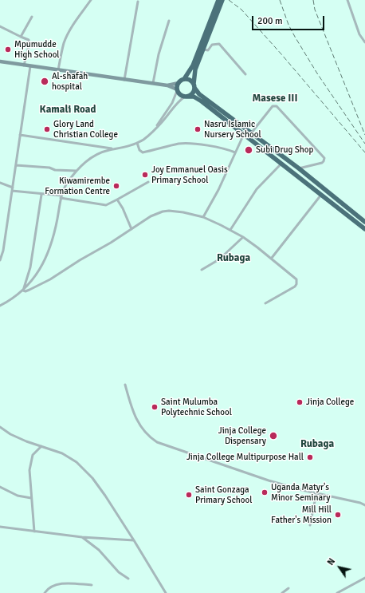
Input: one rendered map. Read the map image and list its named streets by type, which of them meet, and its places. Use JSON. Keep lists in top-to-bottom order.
{
  "districts": [
    "Masese III",
    "Kamali Road",
    "Rubaga",
    "Rubaga"
  ],
  "places": [
    "Mpumudde High School",
    "Al-shafah hospital",
    "Glory Land Christian College",
    "Nasru Islamic Nursery School",
    "Subi Drug Shop",
    "Joy Emmanuel Oasis Primary School",
    "Kiwamirembe Formation Centre",
    "Jinja College",
    "Saint Mulumba Polytechnic School",
    "Jinja College Dispensary",
    "Jinja College Multipurpose Hall",
    "Uganda Matyr's Minor Seminary",
    "Saint Gonzaga Primary School",
    "Mill Hill Father's Mission"
  ],
  "scale_bar": "200 m",
  "north": "top left"
}
